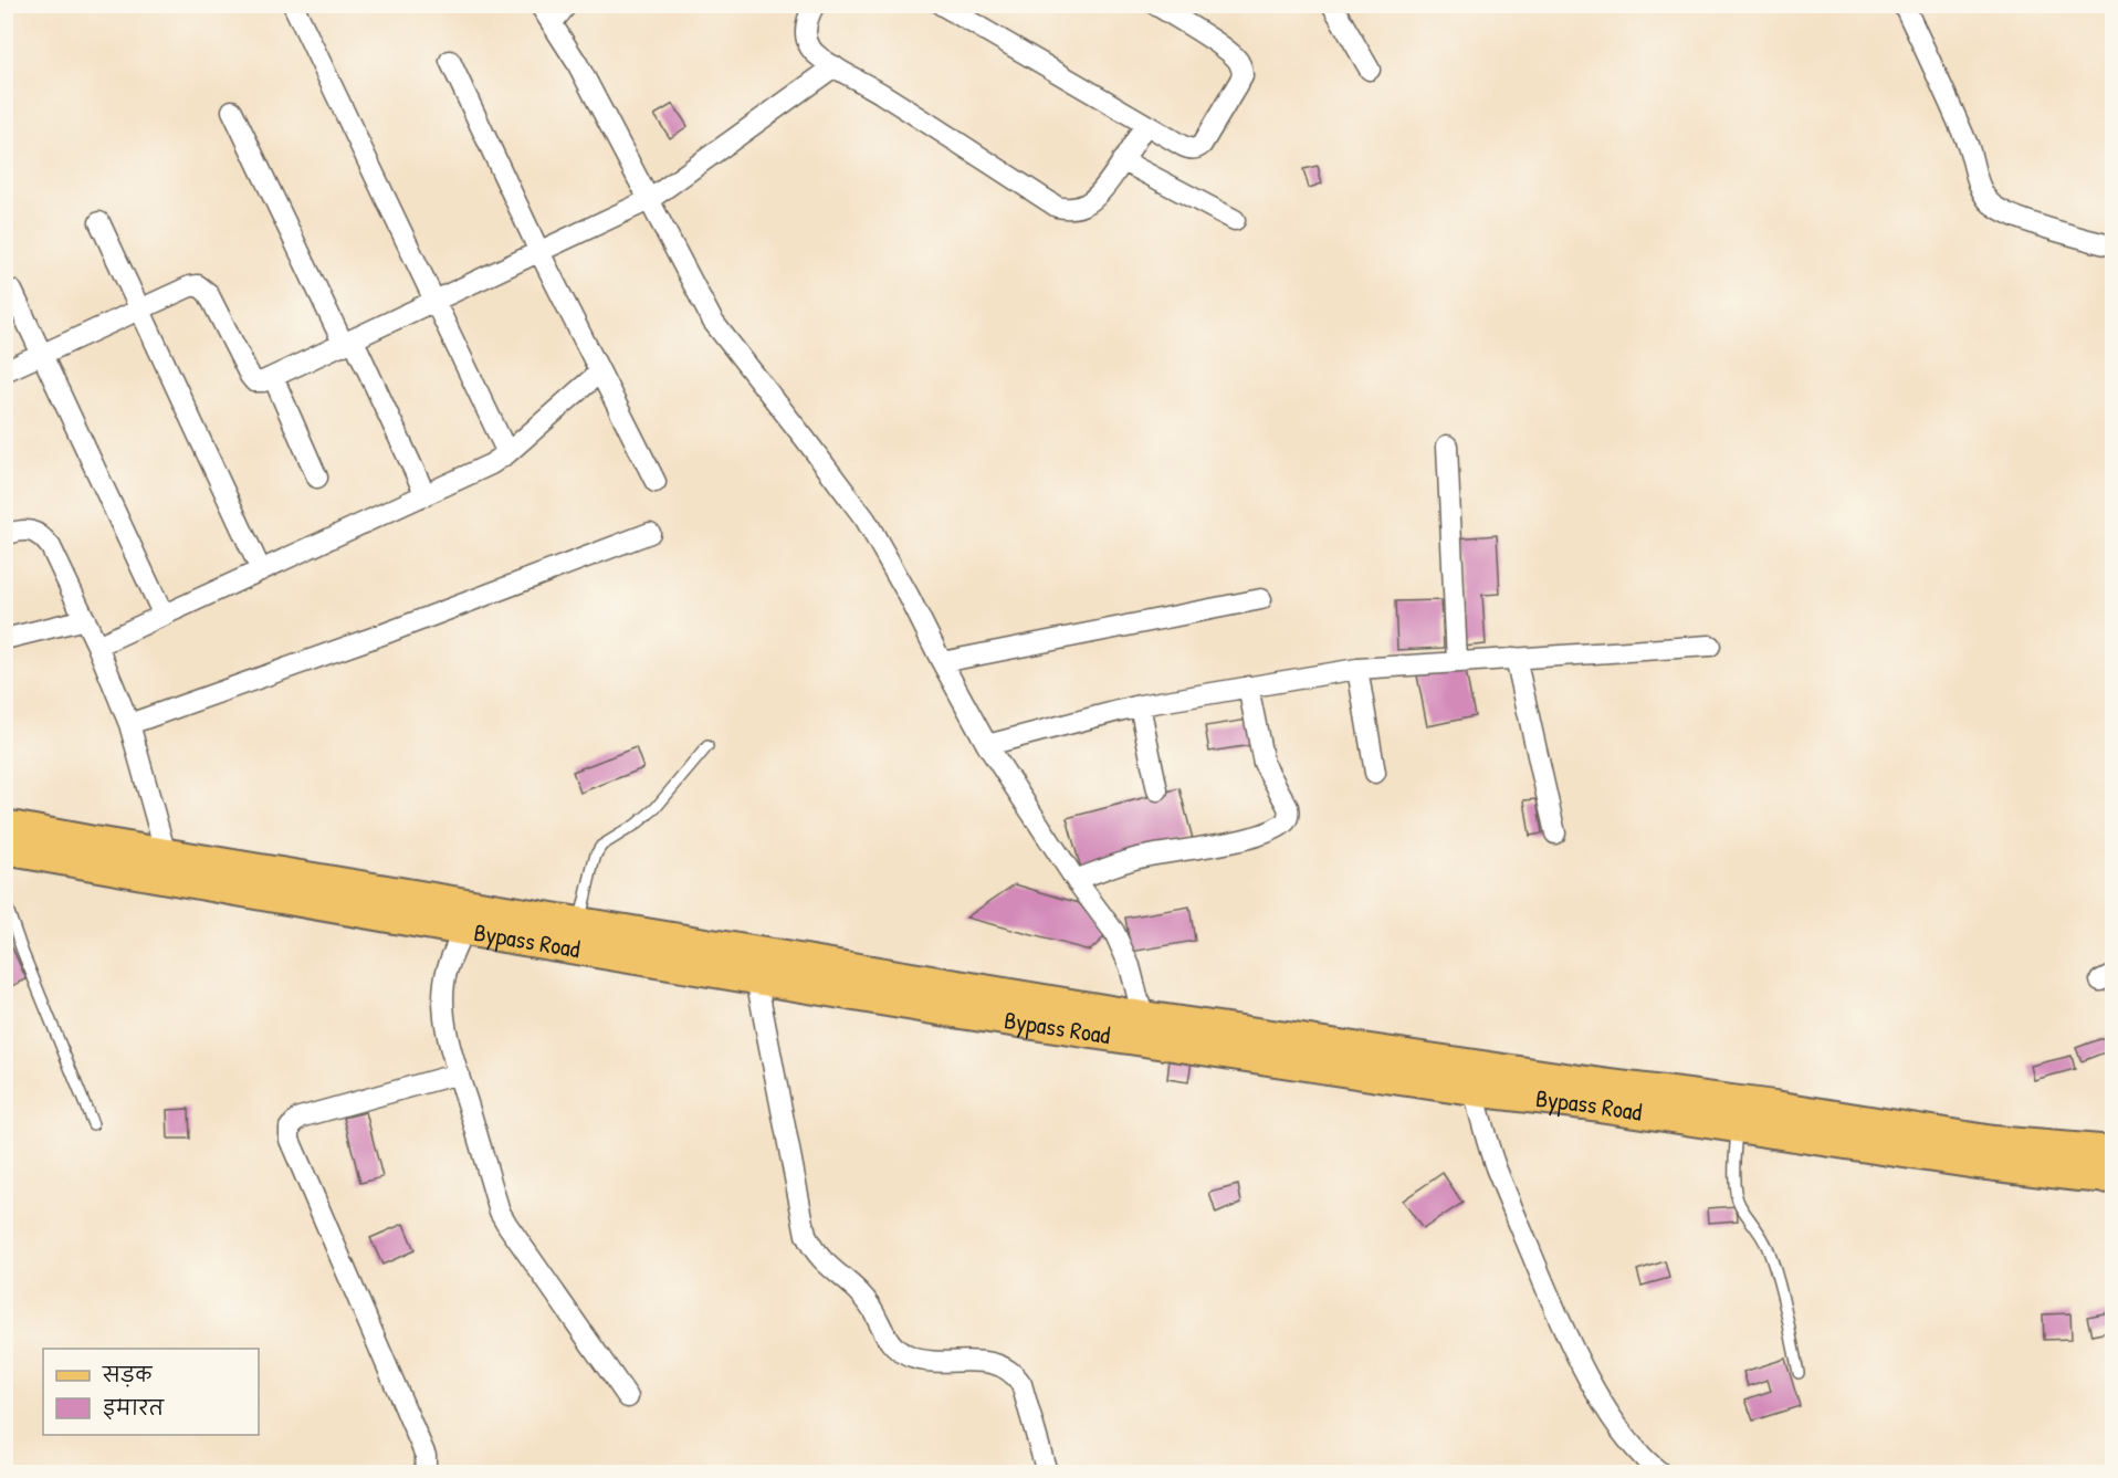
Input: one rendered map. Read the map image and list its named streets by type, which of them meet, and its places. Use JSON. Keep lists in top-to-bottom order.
{
  "streets": {
    "main road": ["Bypass Road"]
  },
  "legend": ["सड़क", "इमारत"]
}
